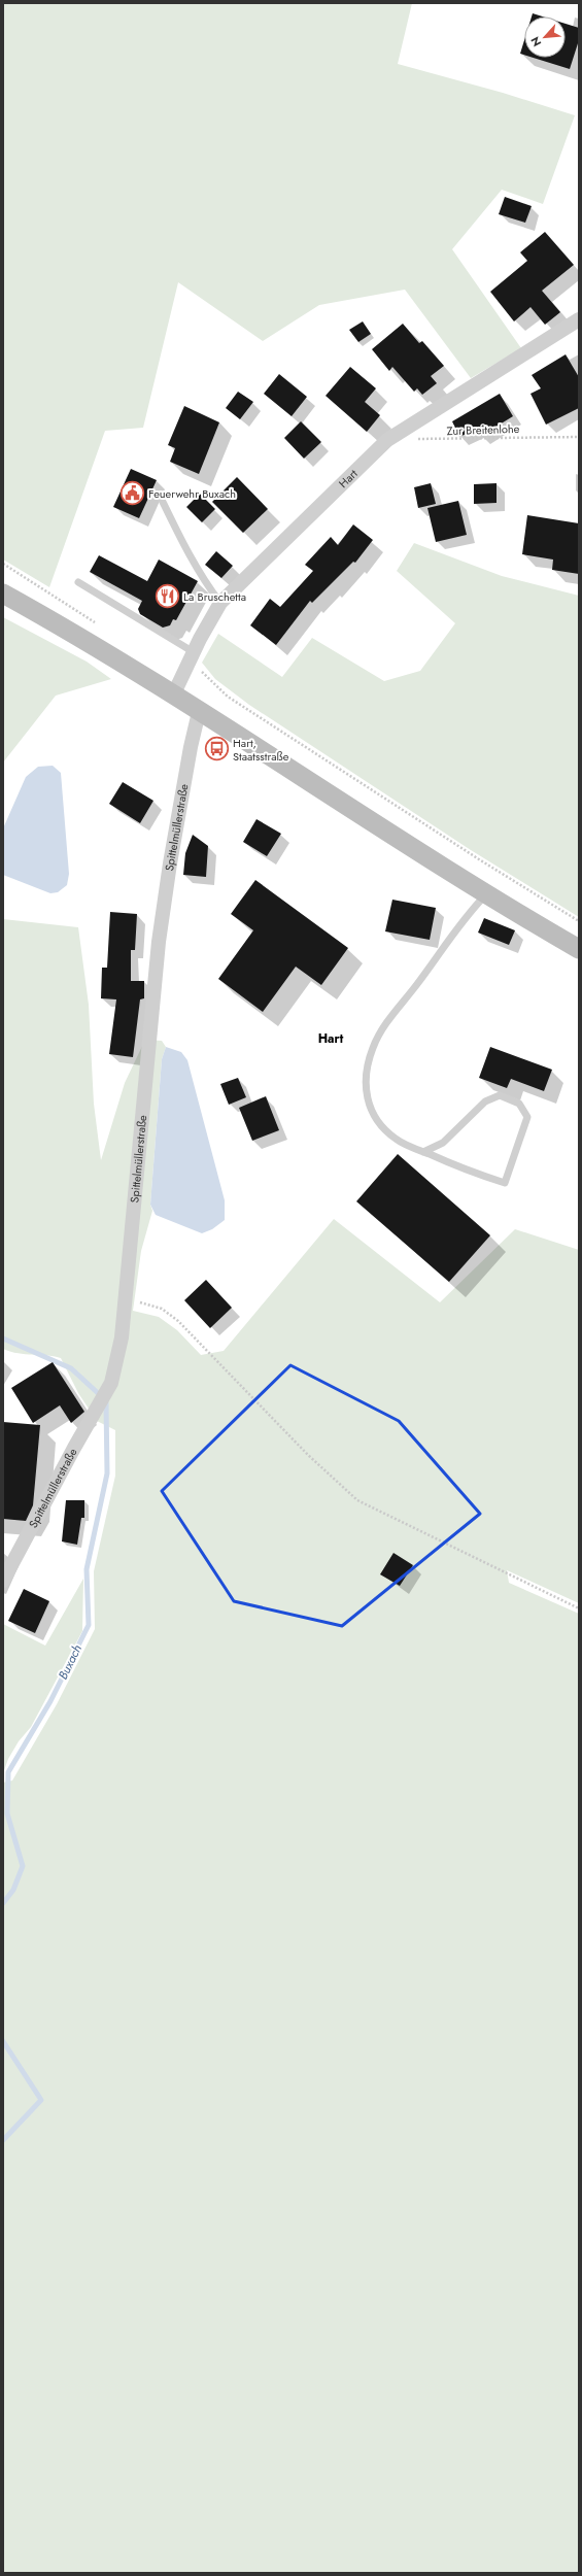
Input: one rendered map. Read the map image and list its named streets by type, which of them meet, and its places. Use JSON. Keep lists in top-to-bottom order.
{
  "streets": {
    "street": ["Hart", "Spittelmüllerstraße"],
    "path": ["Zur Breitenlohe"]
  },
  "crossings": [
    ["Zur Breitenlohe", "Hart"]
  ],
  "districts": ["Hart"],
  "water": ["Buxach"],
  "places": {
    "public building": ["Feuerwehr Buxach"],
    "restaurant": ["La Bruschetta"],
    "bus stop": ["Hart, Staatsstraße"]
  },
  "north": "bottom left"
}
